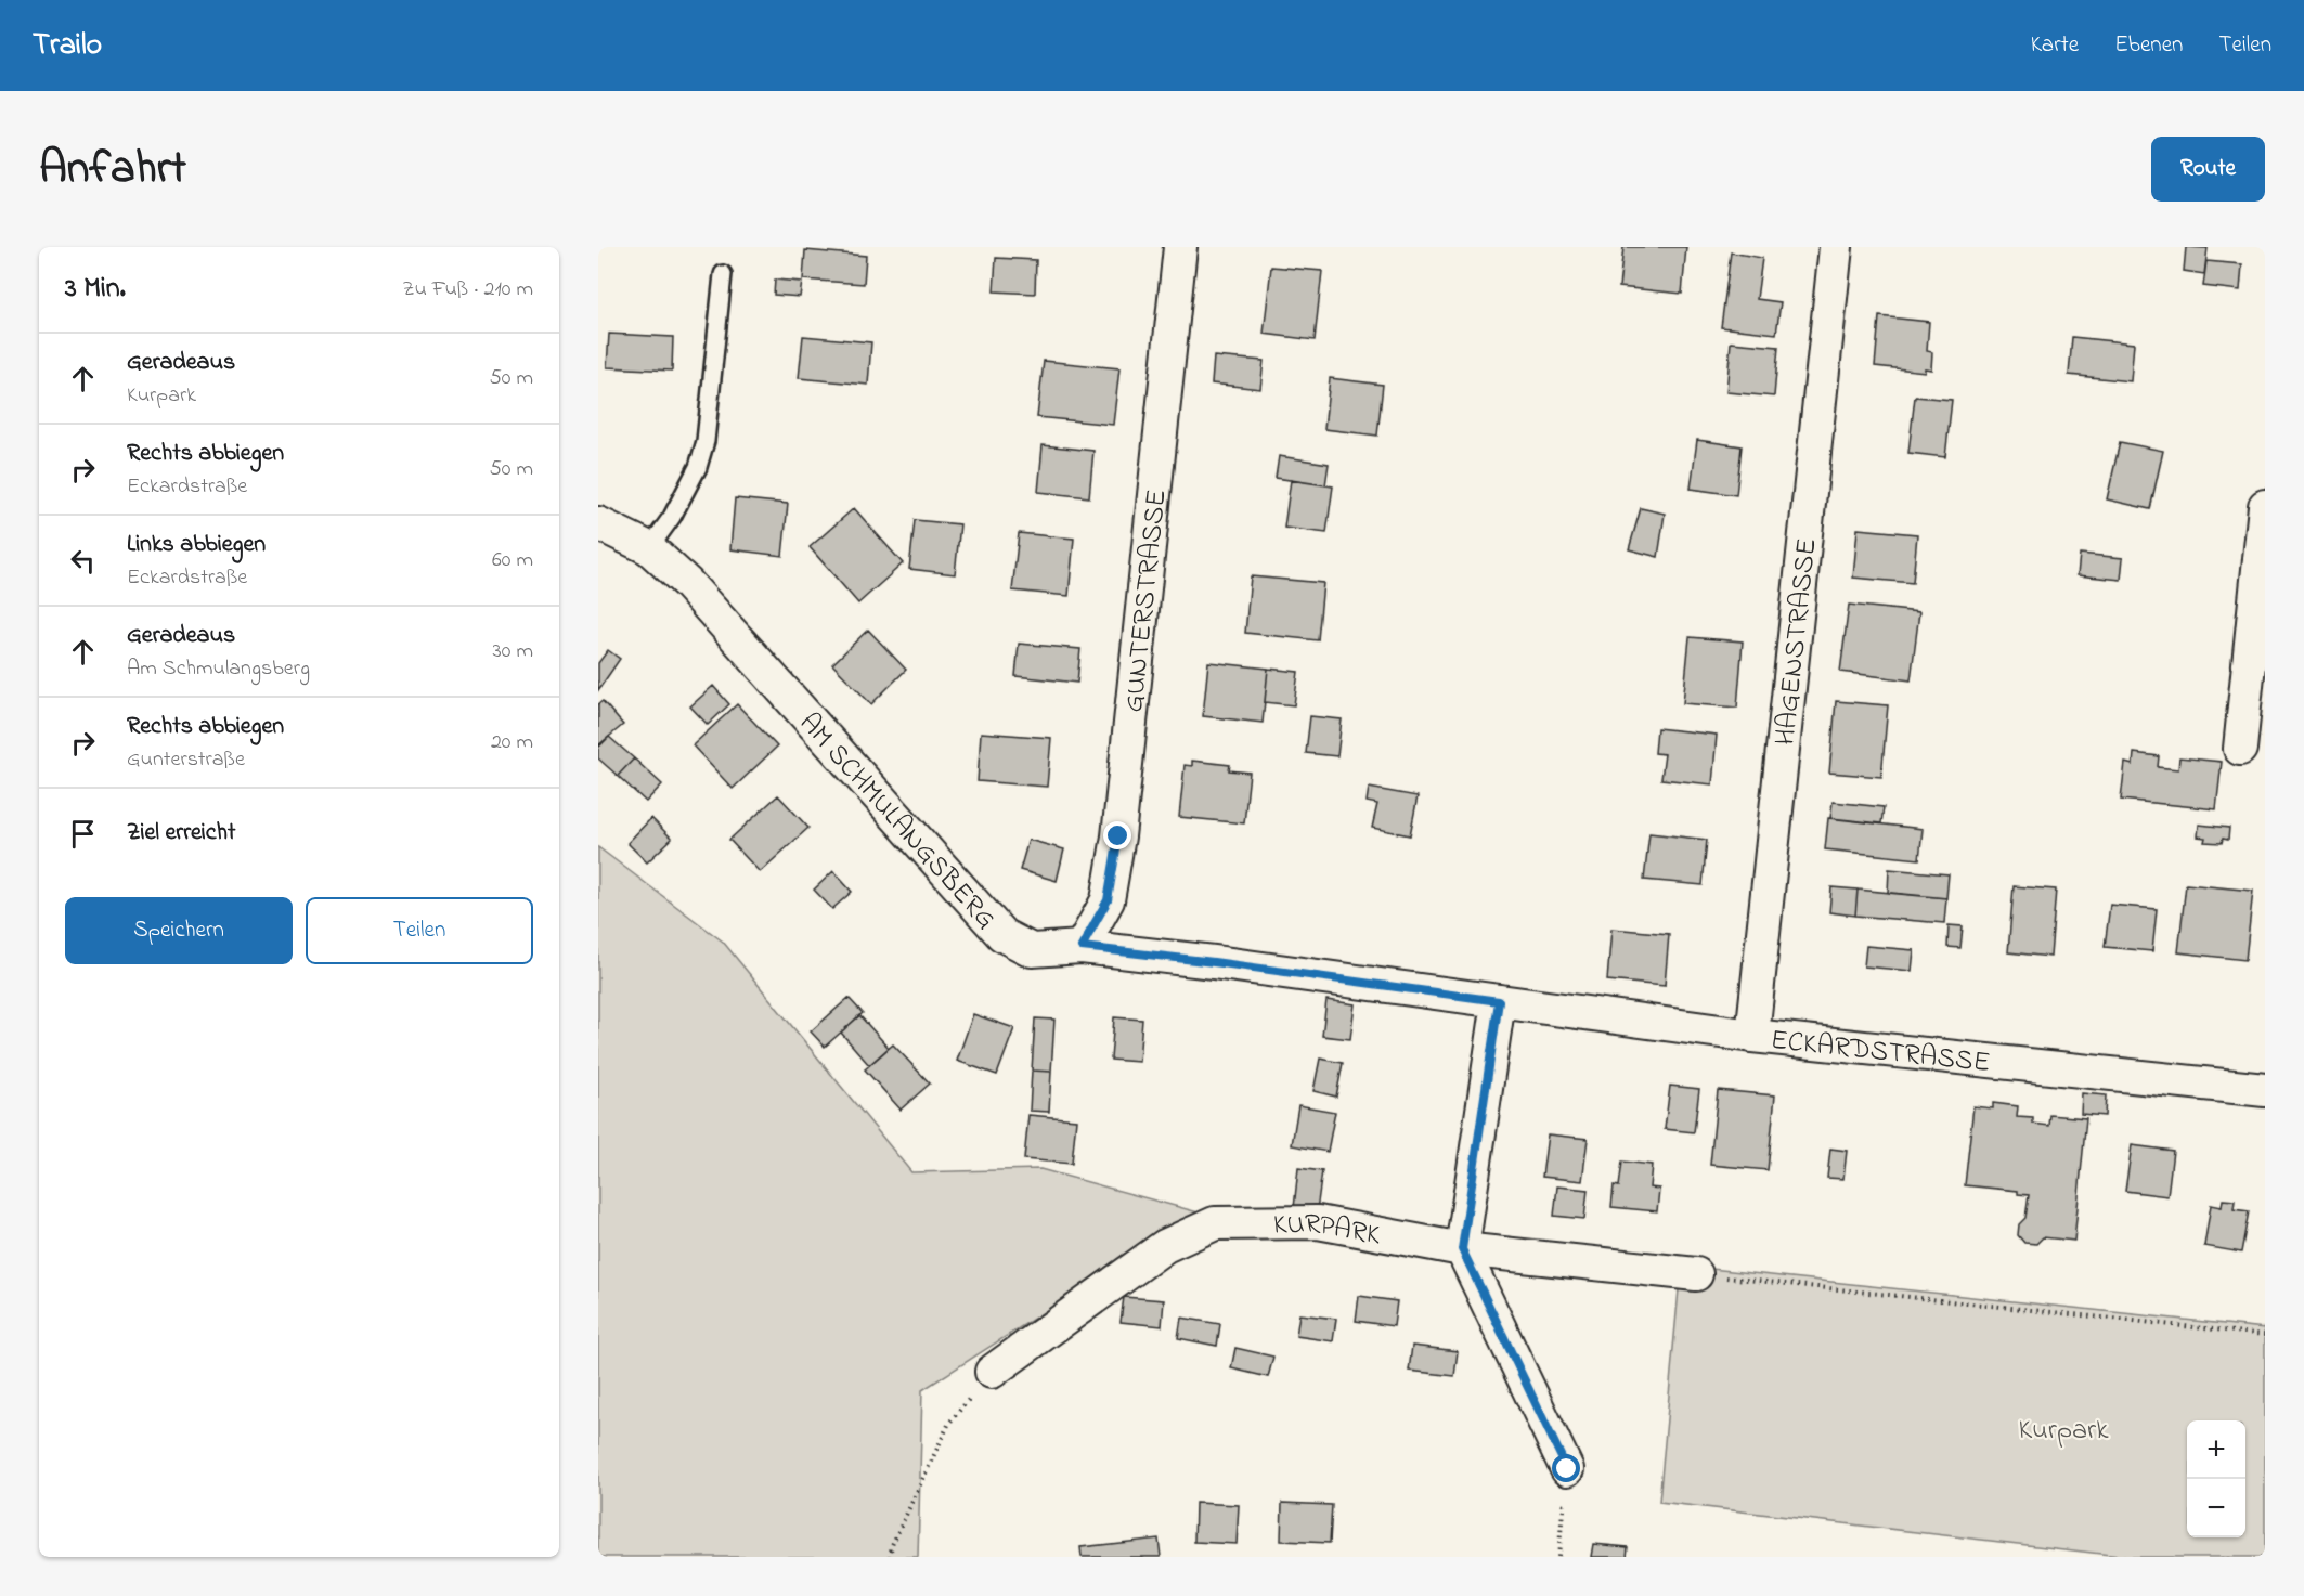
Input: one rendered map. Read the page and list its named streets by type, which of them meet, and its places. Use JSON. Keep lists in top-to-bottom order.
{
  "streets": {
    "street": [
      "GUNTERSTRASSE",
      "HAGENSTRASSE",
      "AM SCHMULANGSBERG",
      "ECKARDSTRASSE",
      "KURPARK"
    ]
  },
  "crossings": [
    ["GUNTERSTRASSE", "AM SCHMULANGSBERG"],
    ["HAGENSTRASSE", "ECKARDSTRASSE"],
    ["AM SCHMULANGSBERG", "ECKARDSTRASSE"]
  ],
  "parks": ["Kurpark"],
  "page": {
    "header": "Trailo",
    "nav": ["Karte", "Ebenen", "Teilen"],
    "title": "Anfahrt",
    "buttons": [
      "Route",
      ["Speichern", "Teilen"]
    ],
    "heading": ["3 Min.", "Zu Fuß · 210 m"],
    "list": [
      ["Geradeaus", "Kurpark", "50 m"],
      ["Rechts abbiegen", "Eckardstraße", "50 m"],
      ["Links abbiegen", "Eckardstraße", "60 m"],
      ["Geradeaus", "Am Schmulangsberg", "30 m"],
      ["Rechts abbiegen", "Gunterstraße", "20 m"],
      "Ziel erreicht"
    ],
    "map_buttons": ["+", "−"]
  }
}
